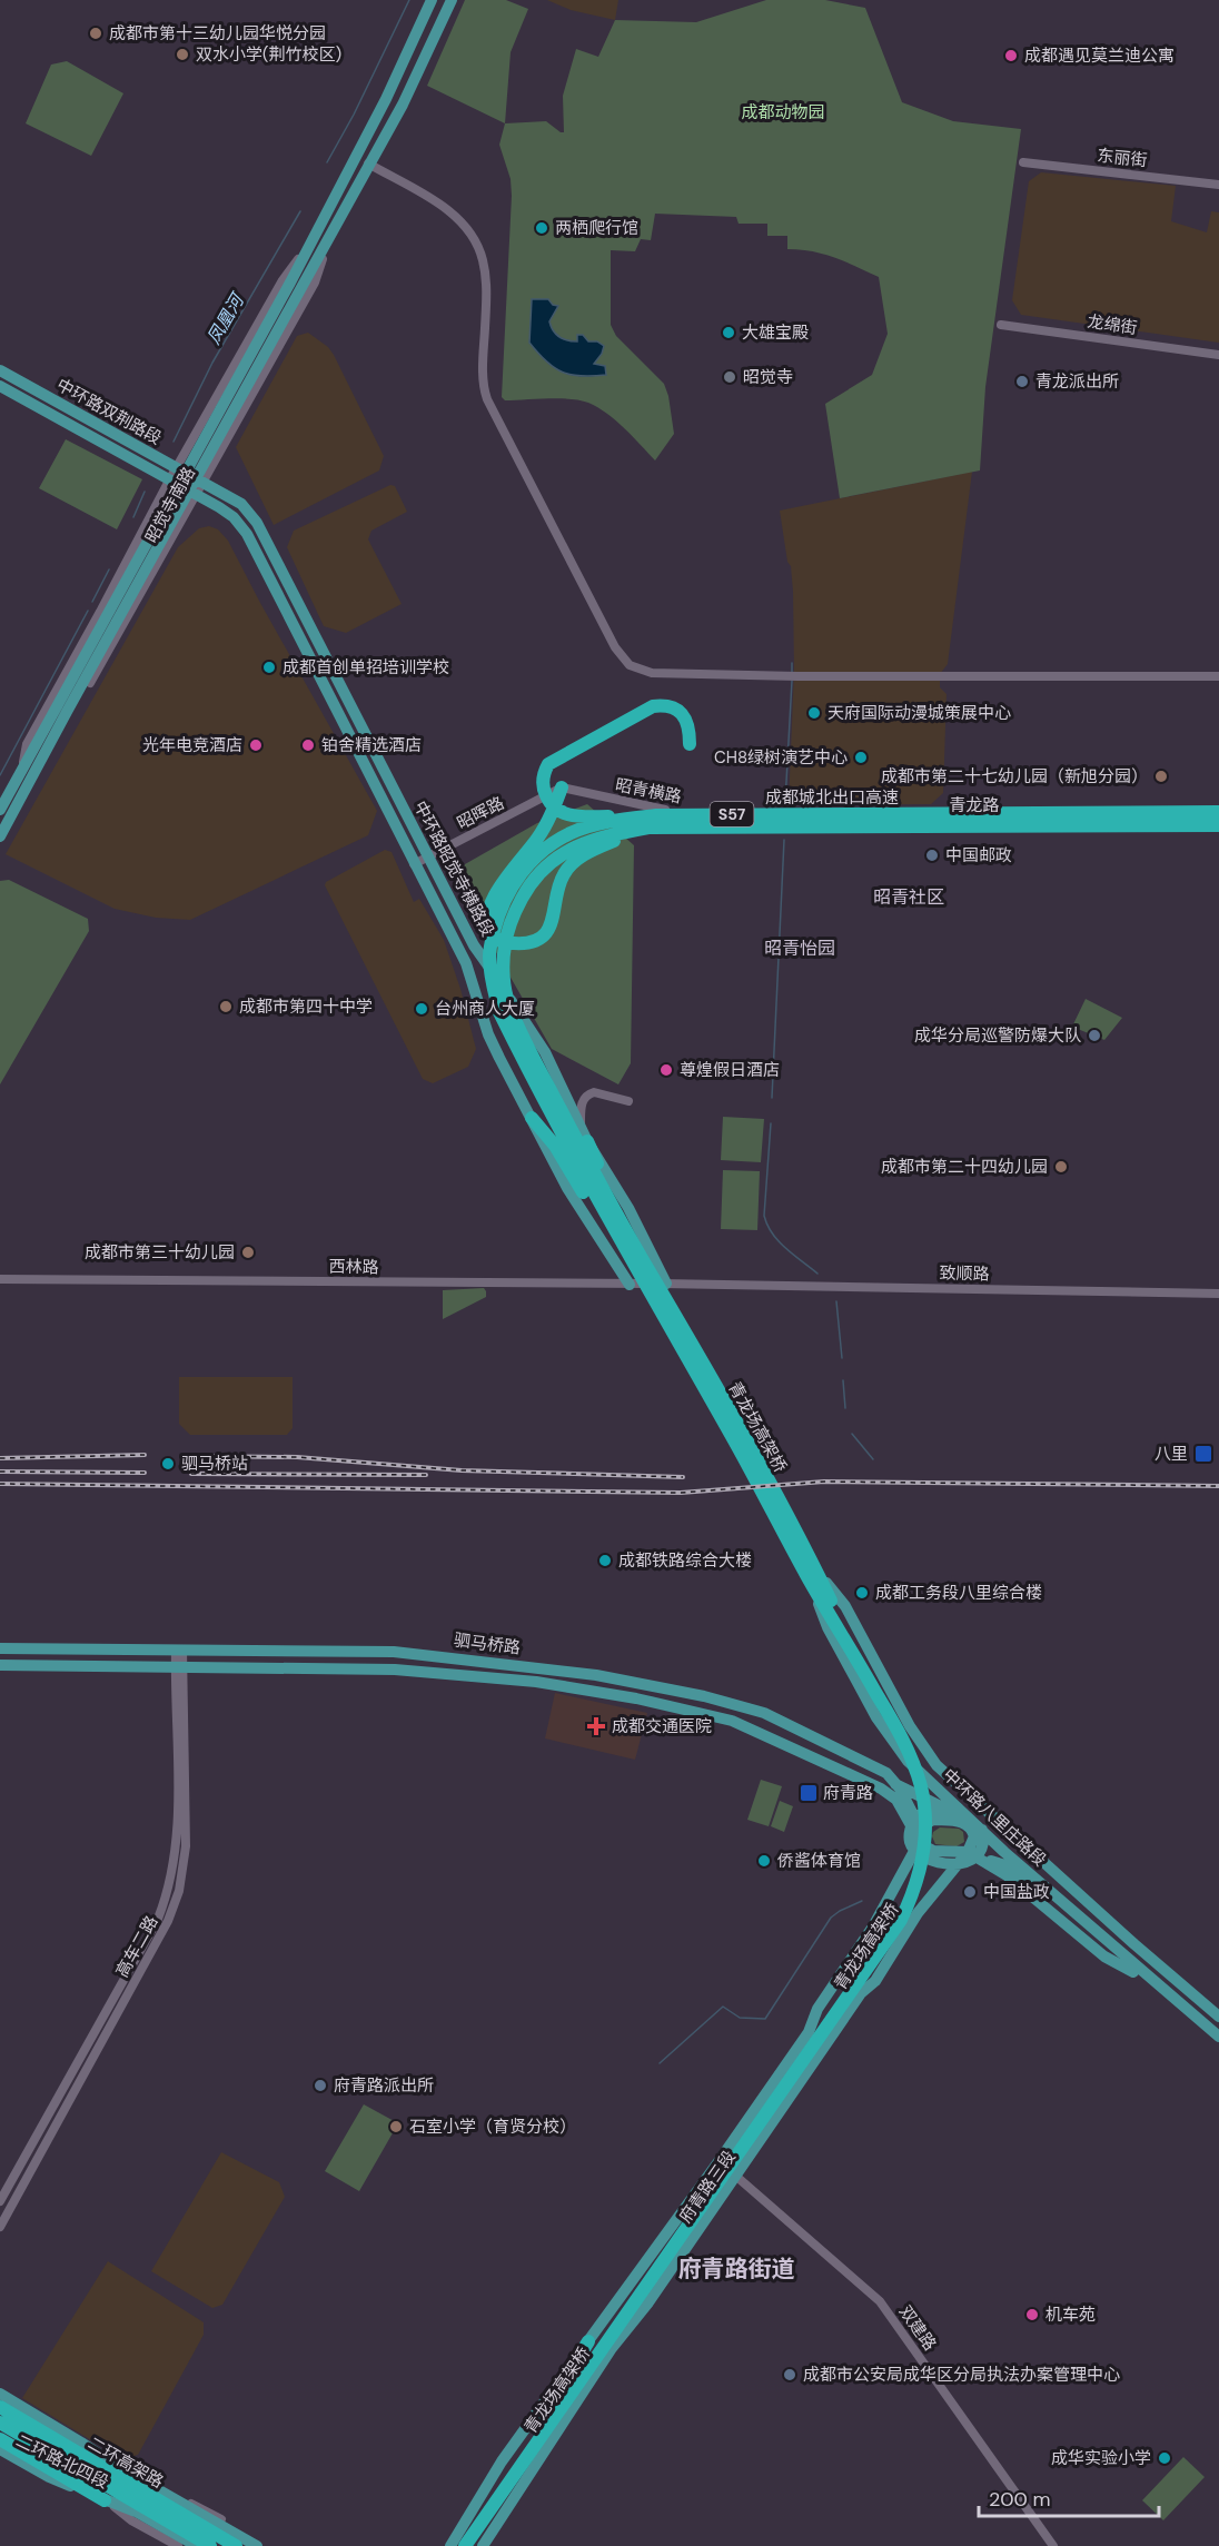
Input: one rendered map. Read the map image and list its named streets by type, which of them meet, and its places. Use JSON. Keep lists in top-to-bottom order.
{
  "streets": {
    "highway": [
      "成都城北出口高速",
      "S57",
      "青龙场高架桥",
      "二环高架路"
    ],
    "main road": [
      "中环路双荆路段",
      "昭觉寺南路",
      "中环路昭觉寺横路段",
      "驷马桥路",
      "中环路八里庄路段",
      "府青路三段",
      "二环路北四段"
    ],
    "street": [
      "东丽街",
      "龙绵街",
      "昭青横路",
      "青龙路",
      "昭晖路",
      "西林路",
      "致顺路",
      "高车二路",
      "双建路"
    ]
  },
  "crossings": [
    ["中环路双荆路段", "昭觉寺南路"],
    ["中环路双荆路段", "中环路昭觉寺横路段"],
    ["昭觉寺南路", "中环路昭觉寺横路段"],
    ["昭青横路", "青龙路"],
    ["昭青横路", "昭晖路"],
    ["成都城北出口高速", "青龙场高架桥"],
    ["昭晖路", "中环路昭觉寺横路段"],
    ["中环路昭觉寺横路段", "西林路"],
    ["西林路", "致顺路"],
    ["青龙场高架桥", "中环路八里庄路段"],
    ["驷马桥路", "高车二路"],
    ["驷马桥路", "府青路三段"],
    ["府青路三段", "双建路"]
  ],
  "districts": ["昭青社区", "昭青怡园", "府青路街道"],
  "water": ["凤凰河"],
  "parks": ["成都动物园"],
  "places": {
    "other": [
      "成都市第十三幼儿园华悦分园",
      "双水小学(荆竹校区)",
      "成都遇见莫兰迪公寓",
      "两栖爬行馆",
      "大雄宝殿",
      "昭觉寺",
      "青龙派出所",
      "成都首创单招培训学校",
      "天府国际动漫城策展中心",
      "光年电竞酒店",
      "铂舍精选酒店",
      "CH8绿树演艺中心",
      "成都市第二十七幼儿园（新旭分园）",
      "中国邮政",
      "成都市第四十中学",
      "台州商人大厦",
      "成华分局巡警防爆大队",
      "尊煌假日酒店",
      "成都市第二十四幼儿园",
      "成都市第三十幼儿园",
      "驷马桥站",
      "成都铁路综合大楼",
      "成都工务段八里综合楼",
      "侨酱体育馆",
      "中国盐政",
      "府青路派出所",
      "石室小学（育贤分校）",
      "机车苑",
      "成都市公安局成华区分局执法办案管理中心",
      "成华实验小学"
    ],
    "transit": ["八里", "府青路"],
    "health": ["成都交通医院"]
  },
  "scale_bar": "200 m"
}
